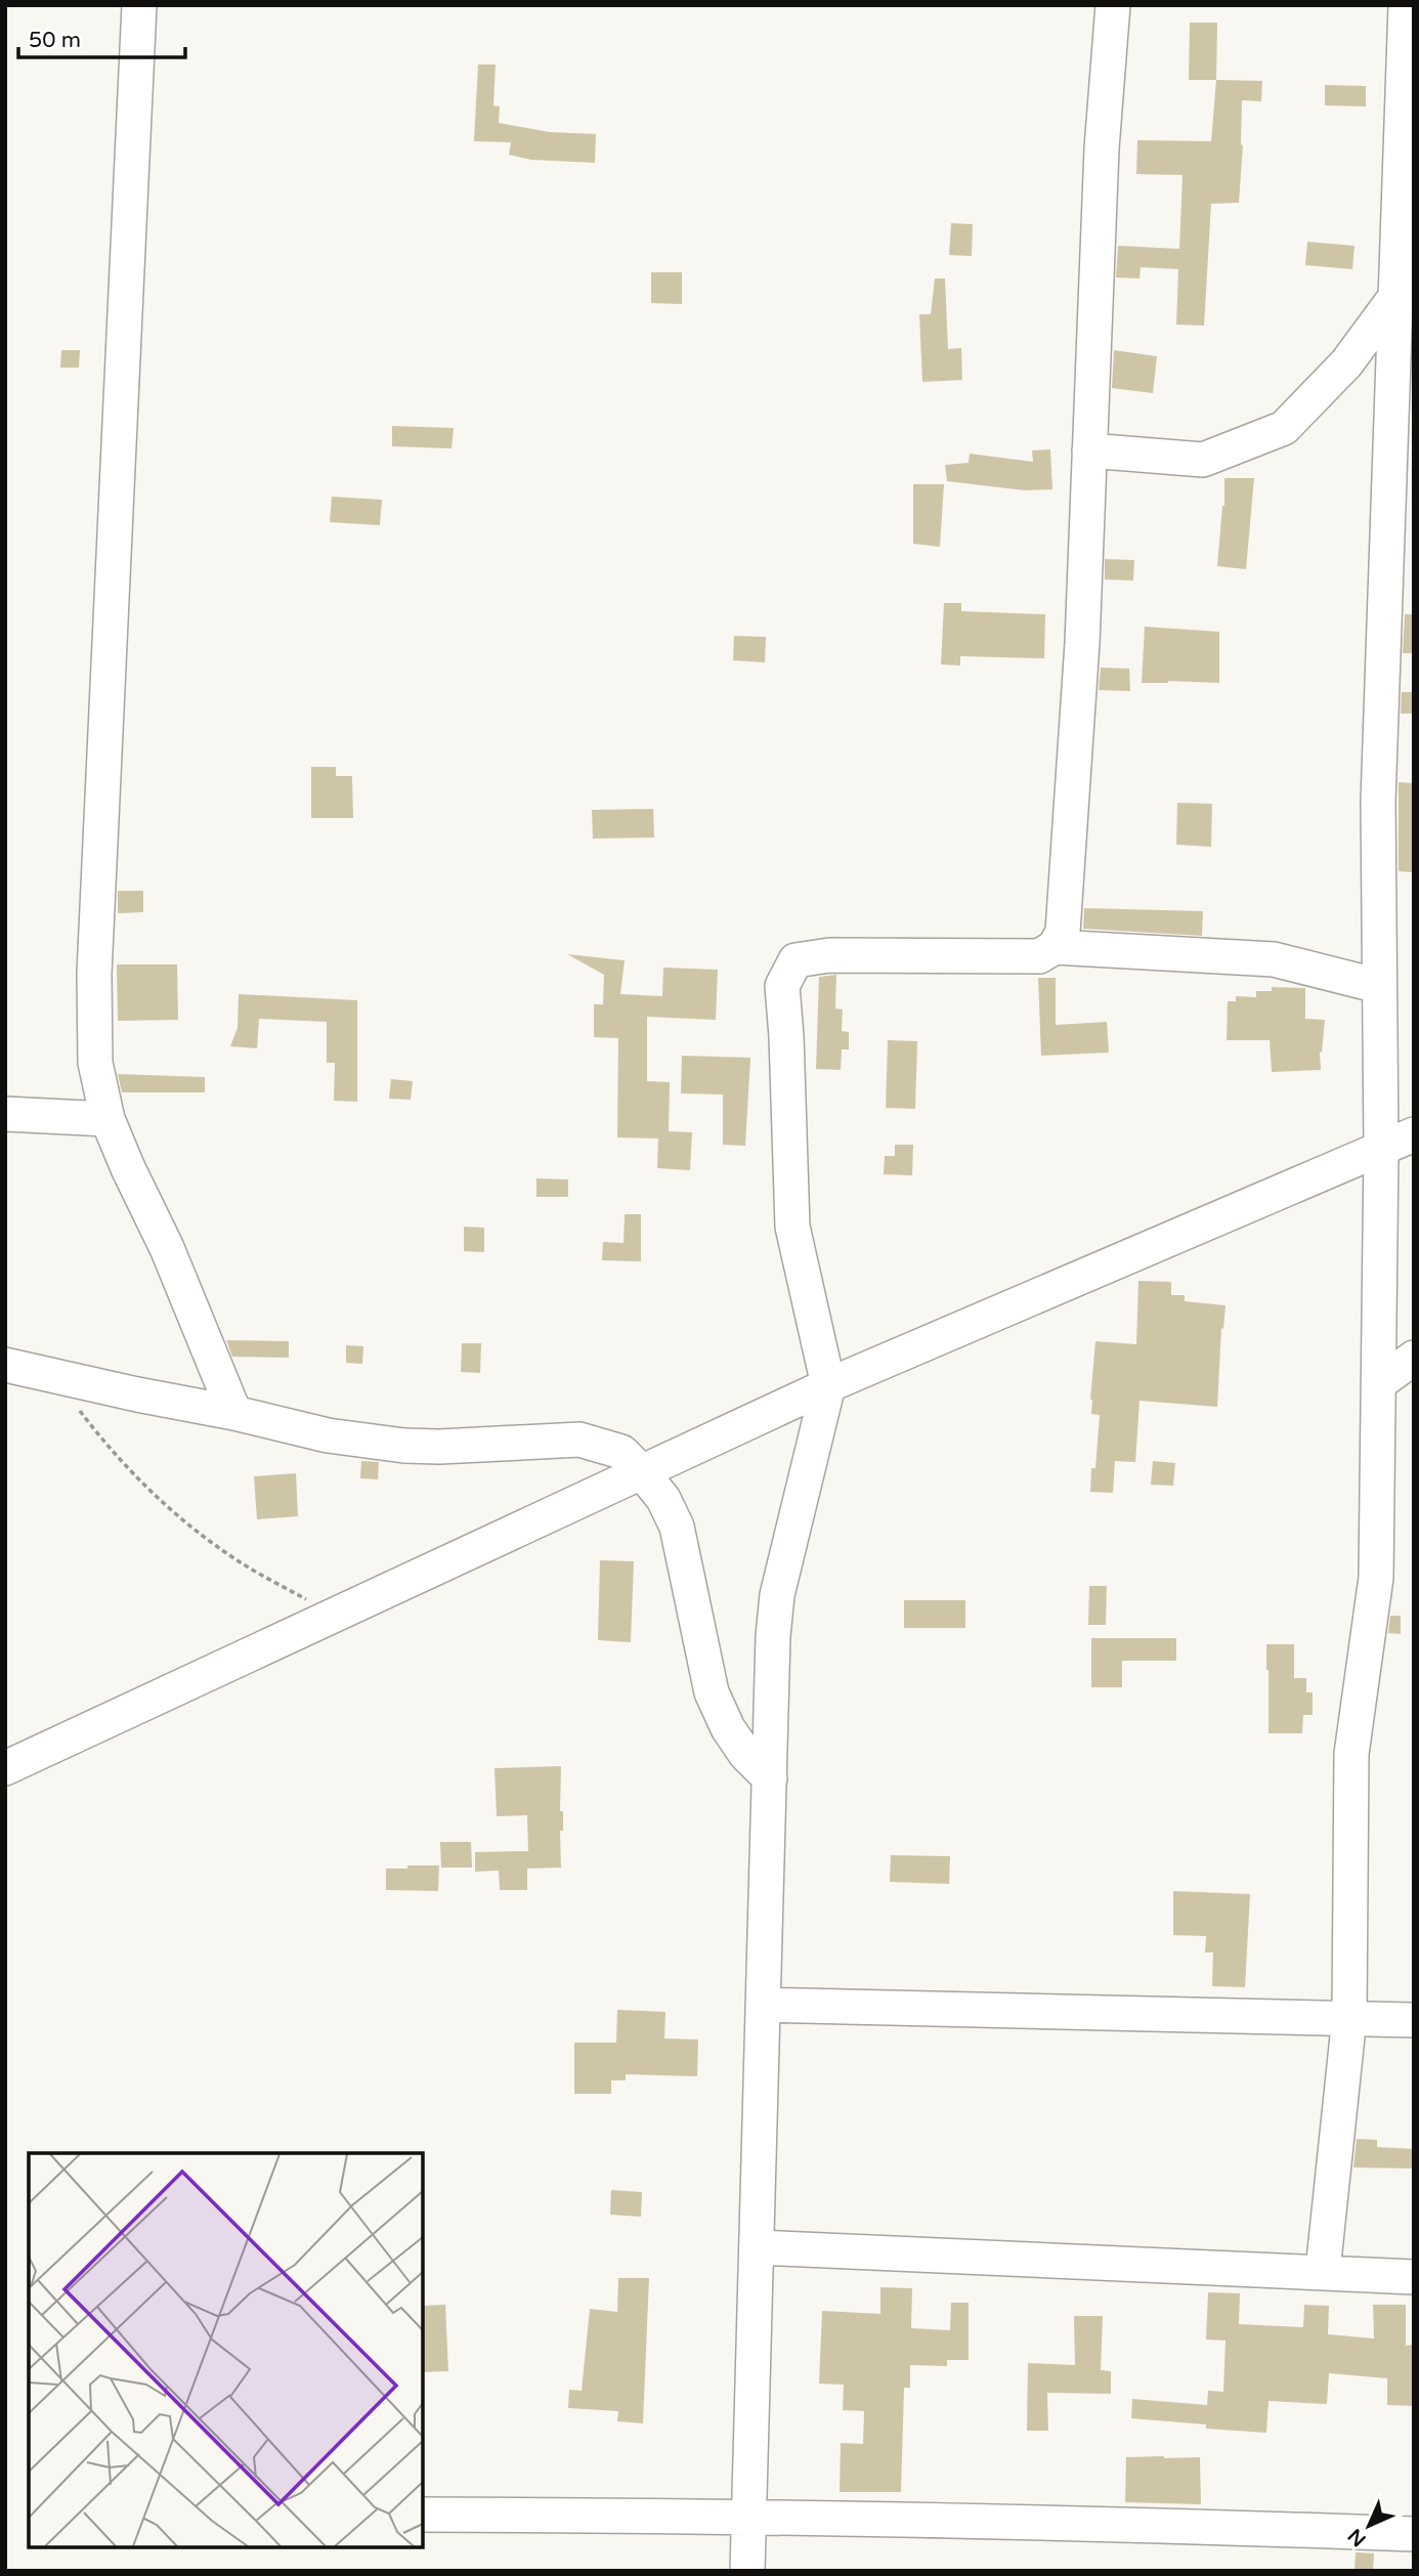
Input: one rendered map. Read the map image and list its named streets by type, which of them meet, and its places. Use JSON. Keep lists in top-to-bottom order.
{
  "scale_bar": "50 m",
  "north": "bottom left"
}
